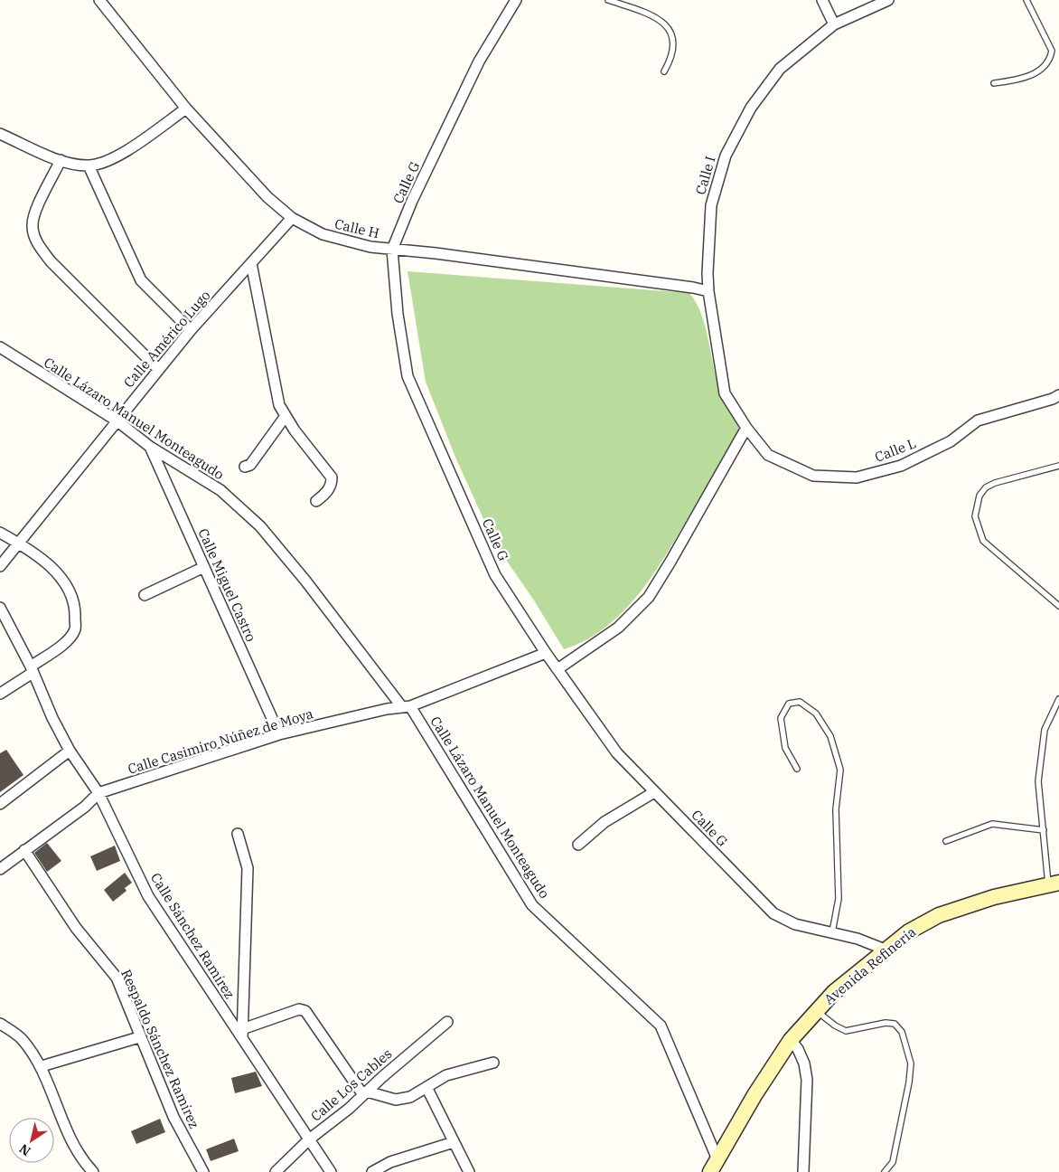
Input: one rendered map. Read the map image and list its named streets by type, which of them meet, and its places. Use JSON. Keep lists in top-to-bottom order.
{
  "streets": {
    "main road": ["Avenida Refinería"],
    "street": [
      "Calle I",
      "Calle G",
      "Calle H",
      "Calle Américo Lugo",
      "Calle Lázaro Manuel Monteagudo",
      "Calle L",
      "Calle Miguel Castro",
      "Calle Casimiro Núñez de Moya",
      "Calle Sánchez Ramírez",
      "Respaldo Sánchez Ramírez",
      "Calle Los Cables"
    ]
  },
  "crossings": [
    ["Calle I", "Calle H"],
    ["Calle I", "Calle L"],
    ["Calle G", "Calle H"],
    ["Calle G", "Calle Casimiro Núñez de Moya"],
    ["Calle G", "Avenida Refinería"],
    ["Calle H", "Calle Américo Lugo"],
    ["Calle Américo Lugo", "Calle Lázaro Manuel Monteagudo"],
    ["Calle Lázaro Manuel Monteagudo", "Calle Miguel Castro"],
    ["Calle Lázaro Manuel Monteagudo", "Calle Casimiro Núñez de Moya"],
    ["Calle Lázaro Manuel Monteagudo", "Avenida Refinería"],
    ["Calle Miguel Castro", "Calle Casimiro Núñez de Moya"],
    ["Calle Casimiro Núñez de Moya", "Calle Sánchez Ramírez"],
    ["Calle Casimiro Núñez de Moya", "Respaldo Sánchez Ramírez"],
    ["Calle Sánchez Ramírez", "Calle Los Cables"]
  ],
  "north": "bottom left"
}
